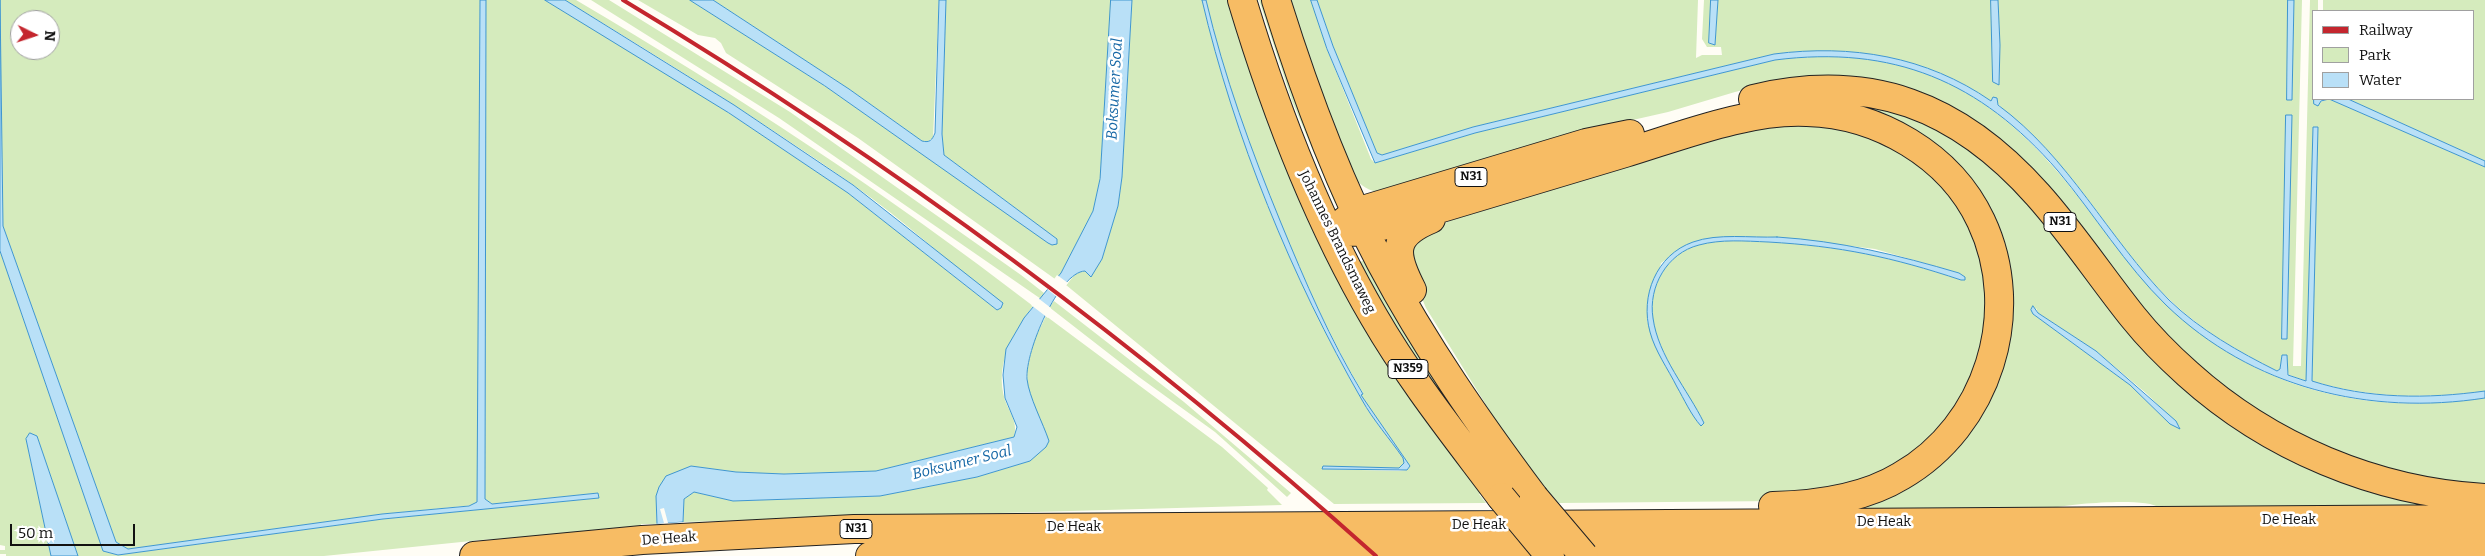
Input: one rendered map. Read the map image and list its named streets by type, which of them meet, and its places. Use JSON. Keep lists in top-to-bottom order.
{
  "streets": {
    "highway": [
      "N31",
      "Johannes Brandsmaweg",
      "N359",
      "De Heak"
    ]
  },
  "crossings": [
    ["N31", "N359"],
    ["N31", "De Heak"]
  ],
  "water": ["Boksumer Soal"],
  "legend": ["Railway", "Park", "Water"],
  "scale_bar": "50 m",
  "north": "right"
}
